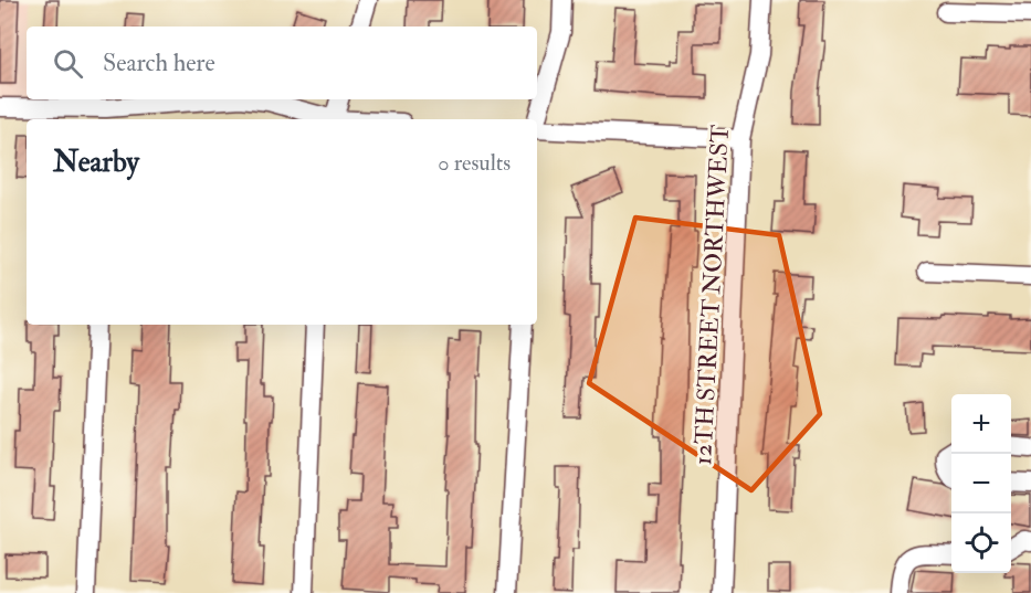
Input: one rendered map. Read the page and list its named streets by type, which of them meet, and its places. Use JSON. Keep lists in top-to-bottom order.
{
  "streets": {
    "street": ["12TH STREET NORTHWEST"]
  },
  "page": {
    "search": "Search here",
    "heading": ["Nearby", "0 results"],
    "map_buttons": ["+", "−"]
  }
}
